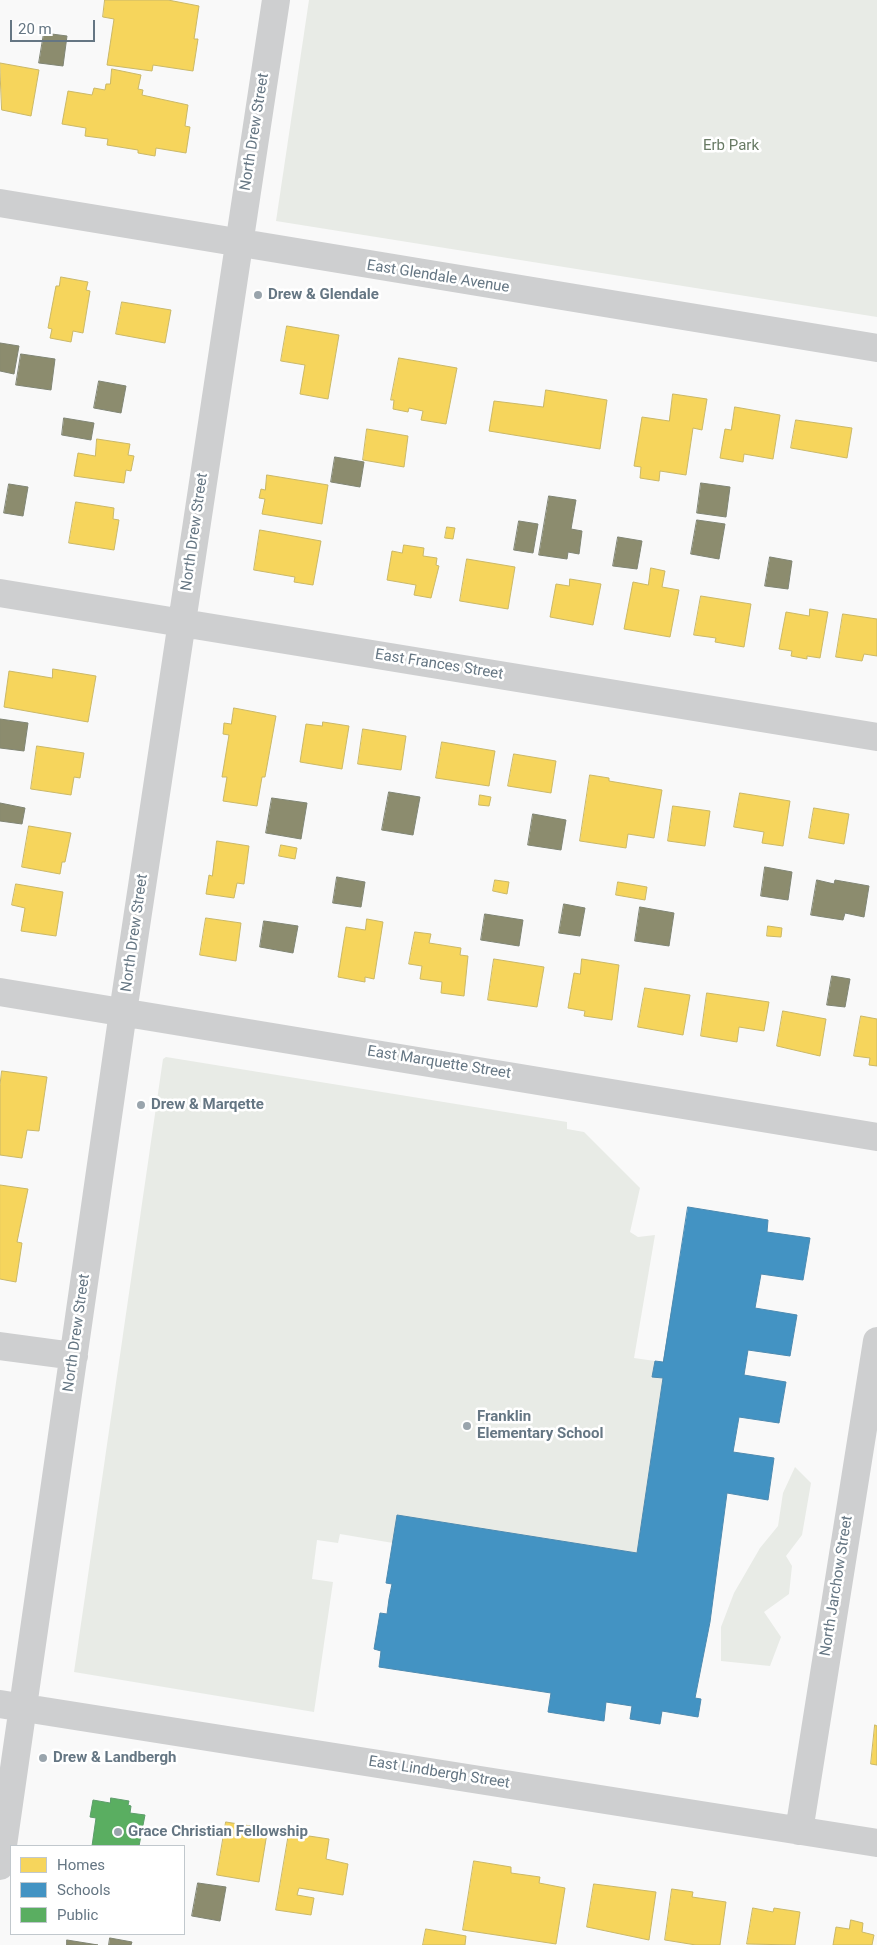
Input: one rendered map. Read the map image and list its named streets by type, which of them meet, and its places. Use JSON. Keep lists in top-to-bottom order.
{
  "streets": {
    "street": [
      "North Drew Street",
      "East Glendale Avenue",
      "East Frances Street",
      "East Marquette Street",
      "North Jarchow Street",
      "East Lindbergh Street"
    ]
  },
  "crossings": [
    ["North Drew Street", "East Glendale Avenue"],
    ["North Drew Street", "East Frances Street"],
    ["North Drew Street", "East Marquette Street"],
    ["North Drew Street", "East Lindbergh Street"],
    ["North Jarchow Street", "East Lindbergh Street"]
  ],
  "parks": ["Erb Park"],
  "places": [
    "Drew & Glendale",
    "Drew & Marqette",
    "Franklin Elementary School",
    "Drew & Landbergh",
    "Grace Christian Fellowship"
  ],
  "legend": ["Homes", "Schools", "Public"],
  "scale_bar": "20 m"
}
